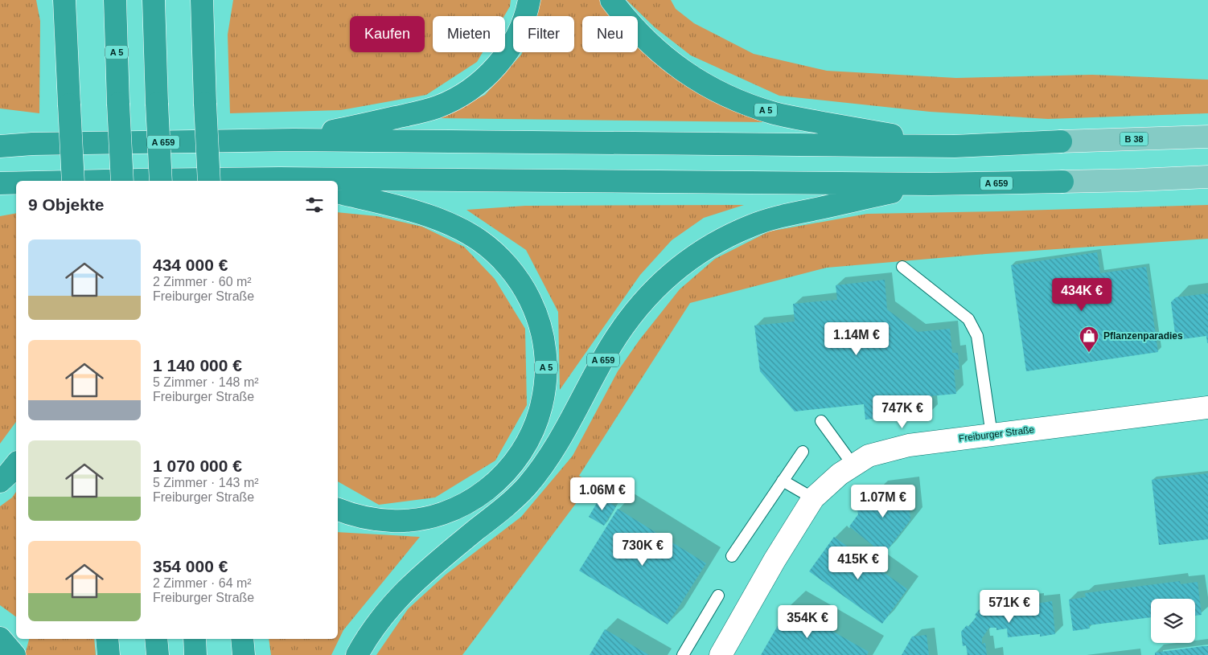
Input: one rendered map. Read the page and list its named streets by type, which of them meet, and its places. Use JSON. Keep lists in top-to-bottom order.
{
  "streets": {
    "highway": ["A 5", "A 659"],
    "main road": ["B 38"],
    "street": ["Freiburger Straße"]
  },
  "crossings": [
    ["A 5", "A 659"],
    ["B 38", "A 659"]
  ],
  "places": {
    "shop": ["Pflanzenparadies"]
  },
  "page": {
    "chip": [
      "Kaufen",
      "Mieten",
      "Filter",
      "Neu"
    ],
    "heading": "9 Objekte",
    "list": [
      {
        "name": "434 000 €",
        "note": "2 Zimmer · 60 m² · Freiburger Straße"
      },
      {
        "name": "1 140 000 €",
        "note": "5 Zimmer · 148 m² · Freiburger Straße"
      },
      {
        "name": "1 070 000 €",
        "note": "5 Zimmer · 143 m² · Freiburger Straße"
      },
      {
        "name": "354 000 €",
        "note": "2 Zimmer · 64 m² · Freiburger Straße"
      }
    ],
    "price": [
      "434K €",
      "1.14M €",
      "747K €",
      "1.06M €",
      "1.07M €",
      "730K €",
      "415K €",
      "571K €",
      "354K €"
    ]
  }
}
